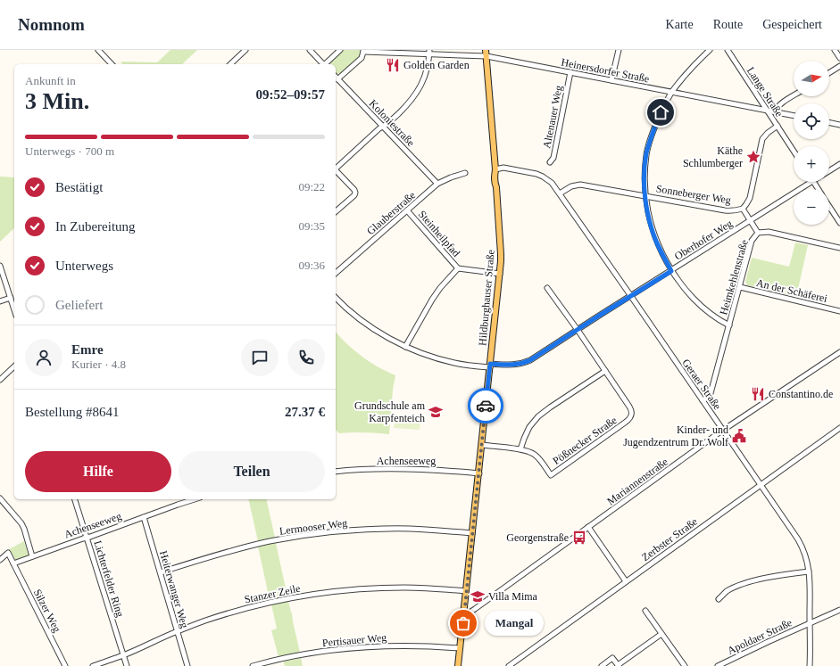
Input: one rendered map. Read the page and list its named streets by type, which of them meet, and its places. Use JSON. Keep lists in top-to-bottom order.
{
  "streets": {
    "main road": ["Hildburghauser Straße"],
    "street": [
      "Heinersdorfer Straße",
      "Lange Straße",
      "Altenauer Weg",
      "Koloniestraße",
      "Sonneberger Weg",
      "Glauberstraße",
      "Steinheilpfad",
      "Oberhofer Weg",
      "Heimkehlenstraße",
      "An der Schäferei",
      "Geraer Straße",
      "Pößnecker Straße",
      "Achenseeweg",
      "Mariannenstraße",
      "Lermooser Weg",
      "Zerbster Straße",
      "Lichterfelder Ring",
      "Heiterwanger Weg",
      "Stanzer Zeile",
      "Silzer Weg",
      "Apoldaer Straße",
      "Pertisauer Weg"
    ]
  },
  "crossings": [
    ["Heinersdorfer Straße", "Lange Straße"],
    ["Heinersdorfer Straße", "Altenauer Weg"],
    ["Heinersdorfer Straße", "Hildburghauser Straße"],
    ["Koloniestraße", "Glauberstraße"],
    ["Sonneberger Weg", "Heimkehlenstraße"],
    ["Sonneberger Weg", "Geraer Straße"],
    ["Glauberstraße", "Steinheilpfad"],
    ["Steinheilpfad", "Hildburghauser Straße"],
    ["Oberhofer Weg", "Heimkehlenstraße"],
    ["Oberhofer Weg", "Hildburghauser Straße"],
    ["Oberhofer Weg", "Geraer Straße"],
    ["Oberhofer Weg", "Pößnecker Straße"],
    ["Heimkehlenstraße", "An der Schäferei"],
    ["Heimkehlenstraße", "Geraer Straße"],
    ["Hildburghauser Straße", "Geraer Straße"],
    ["Hildburghauser Straße", "Achenseeweg"],
    ["Hildburghauser Straße", "Mariannenstraße"],
    ["Hildburghauser Straße", "Lermooser Weg"],
    ["Hildburghauser Straße", "Stanzer Zeile"],
    ["Hildburghauser Straße", "Pertisauer Weg"],
    ["Geraer Straße", "Mariannenstraße"],
    ["Geraer Straße", "Zerbster Straße"],
    ["Geraer Straße", "Apoldaer Straße"],
    ["Achenseeweg", "Lichterfelder Ring"],
    ["Achenseeweg", "Heiterwanger Weg"],
    ["Achenseeweg", "Silzer Weg"],
    ["Lermooser Weg", "Heiterwanger Weg"],
    ["Lichterfelder Ring", "Stanzer Zeile"],
    ["Heiterwanger Weg", "Stanzer Zeile"]
  ],
  "places": {
    "restaurant": ["Golden Garden", "Constantino.de"],
    "place": ["Käthe Schlumberger"],
    "school or university": ["Grundschule am Karpfenteich", "Villa Mima"],
    "public building": ["Kinder- und Jugendzentrum Dr. Wolf"],
    "bus stop": ["Georgenstraße"],
    "other": ["Mangal"]
  },
  "north": "right",
  "page": {
    "header": "Nomnom",
    "nav": ["Karte", "Route", "Gespeichert"],
    "map_buttons": ["+", "−"],
    "heading": ["3 Min.", "Ankunft in", "09:52–09:57"],
    "panel": [
      "Emre",
      "Kurier · 4.8",
      "Bestellung #8641",
      "27.37 €"
    ],
    "bar": "Unterwegs · 700 m",
    "list": [
      ["Bestätigt", "09:22"],
      ["In Zubereitung", "09:35"],
      ["Unterwegs", "09:36"],
      "Geliefert"
    ],
    "buttons": ["Hilfe", "Teilen"],
    "bubble": "Mangal"
  }
}
